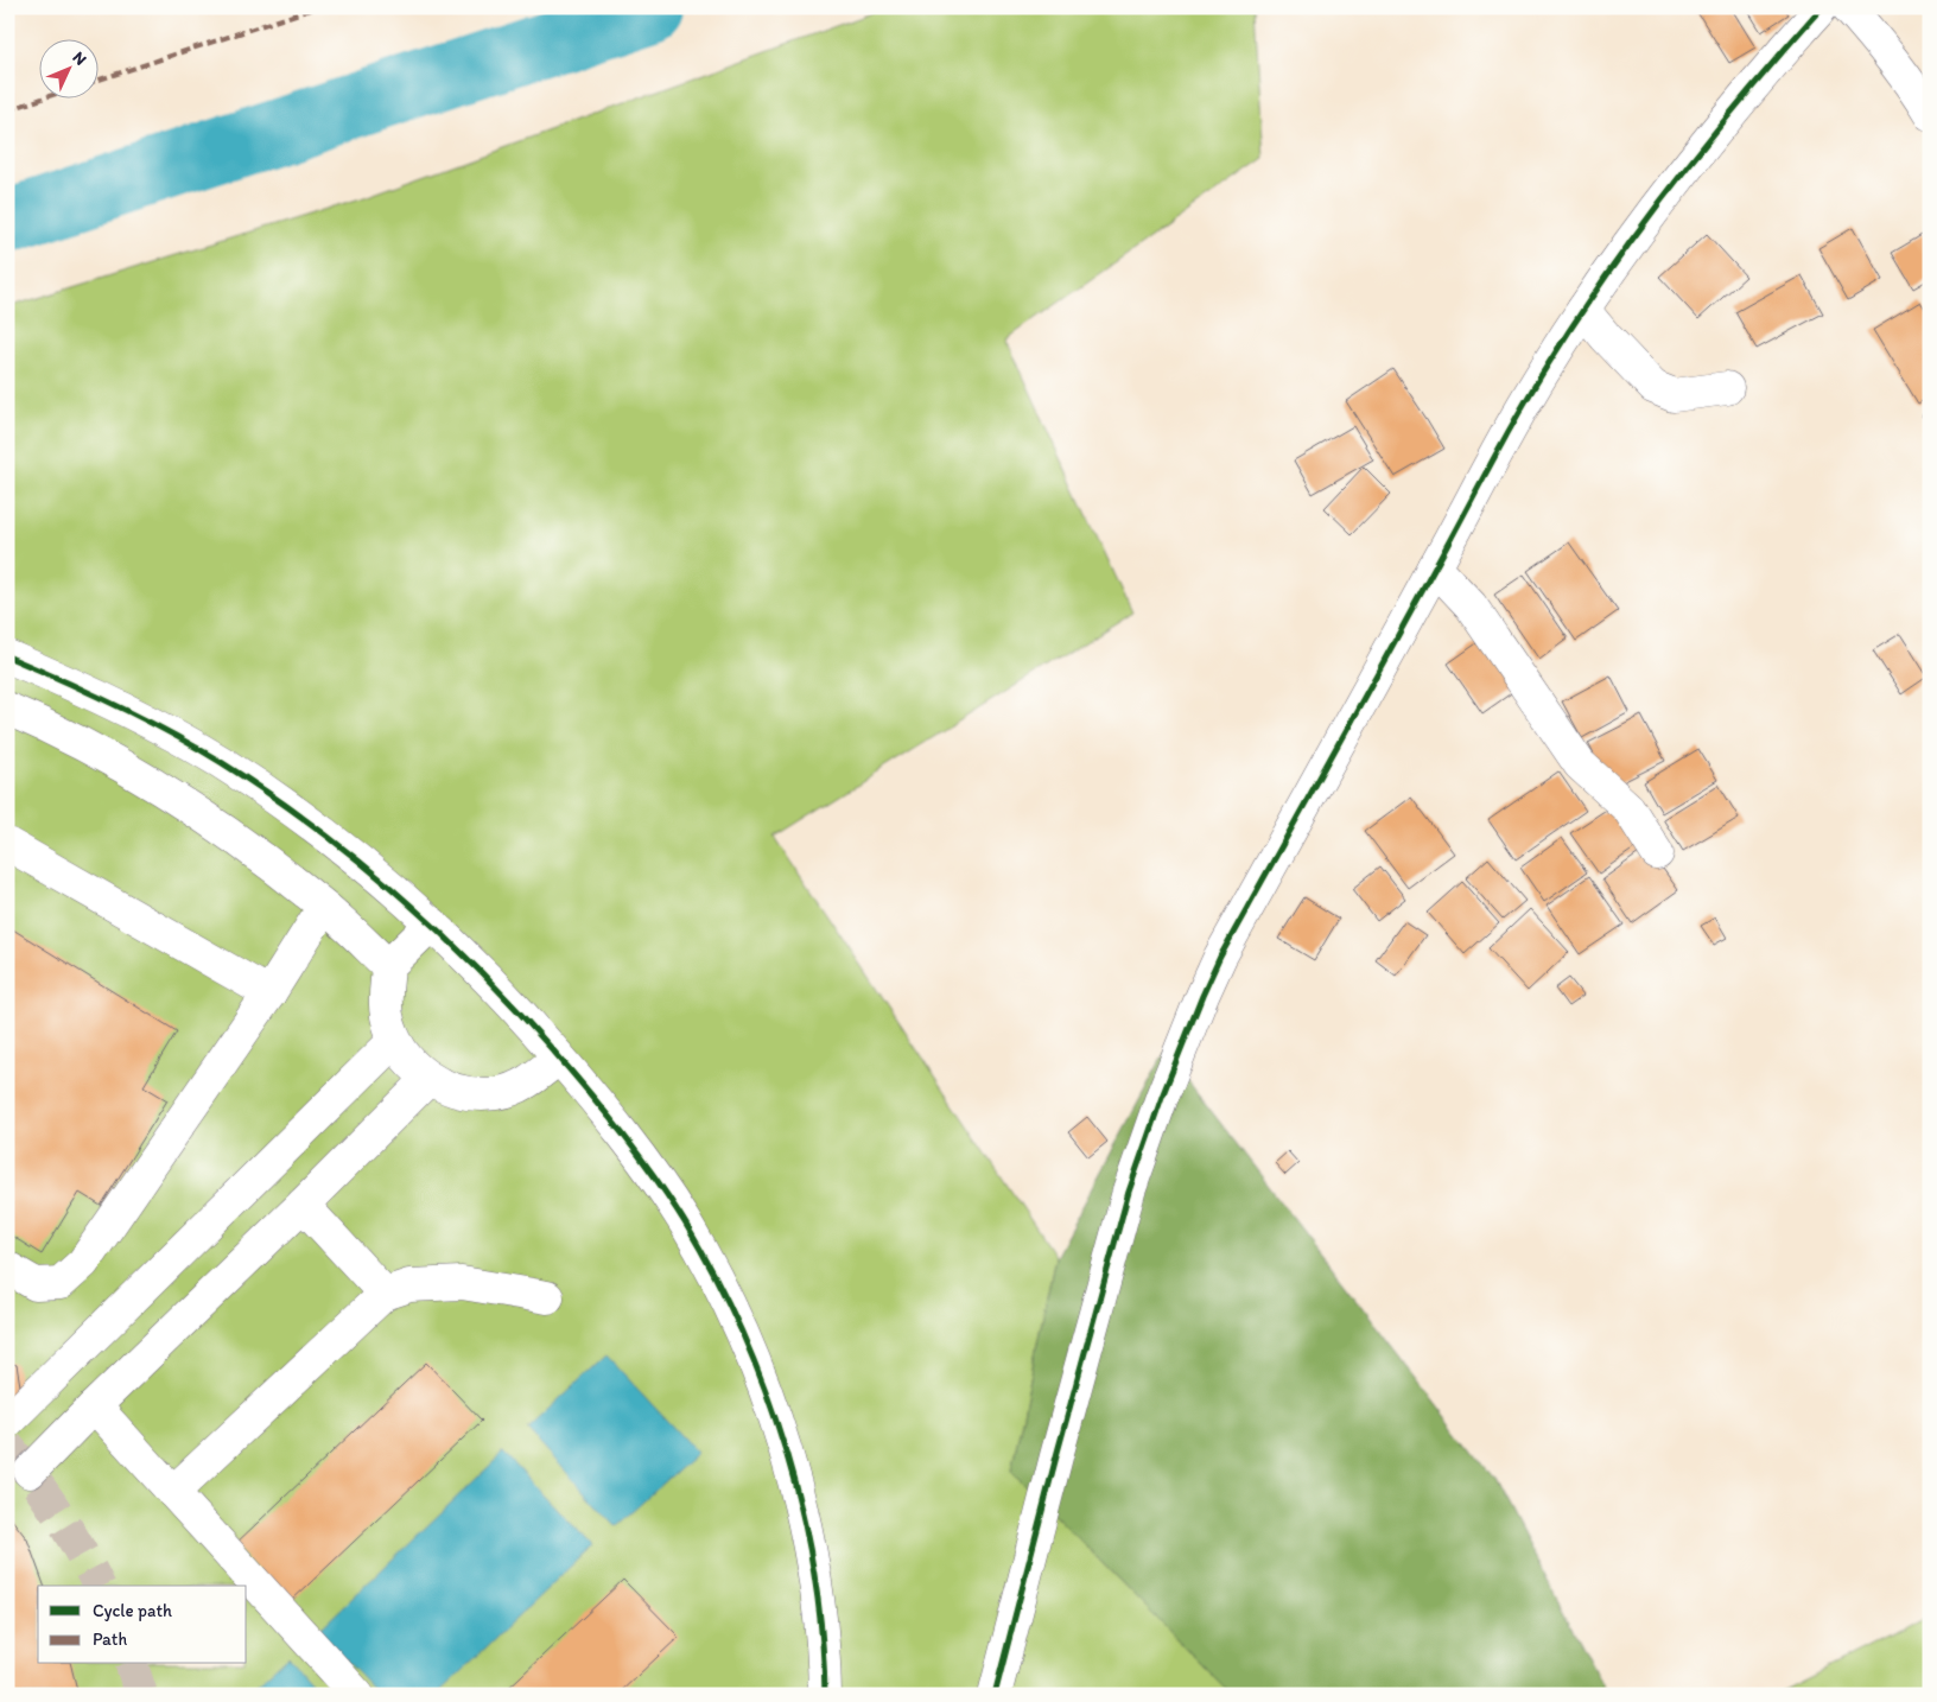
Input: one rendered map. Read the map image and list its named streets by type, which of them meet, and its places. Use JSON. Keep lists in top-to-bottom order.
{
  "legend": ["Cycle path", "Path"],
  "north": "top right"
}
